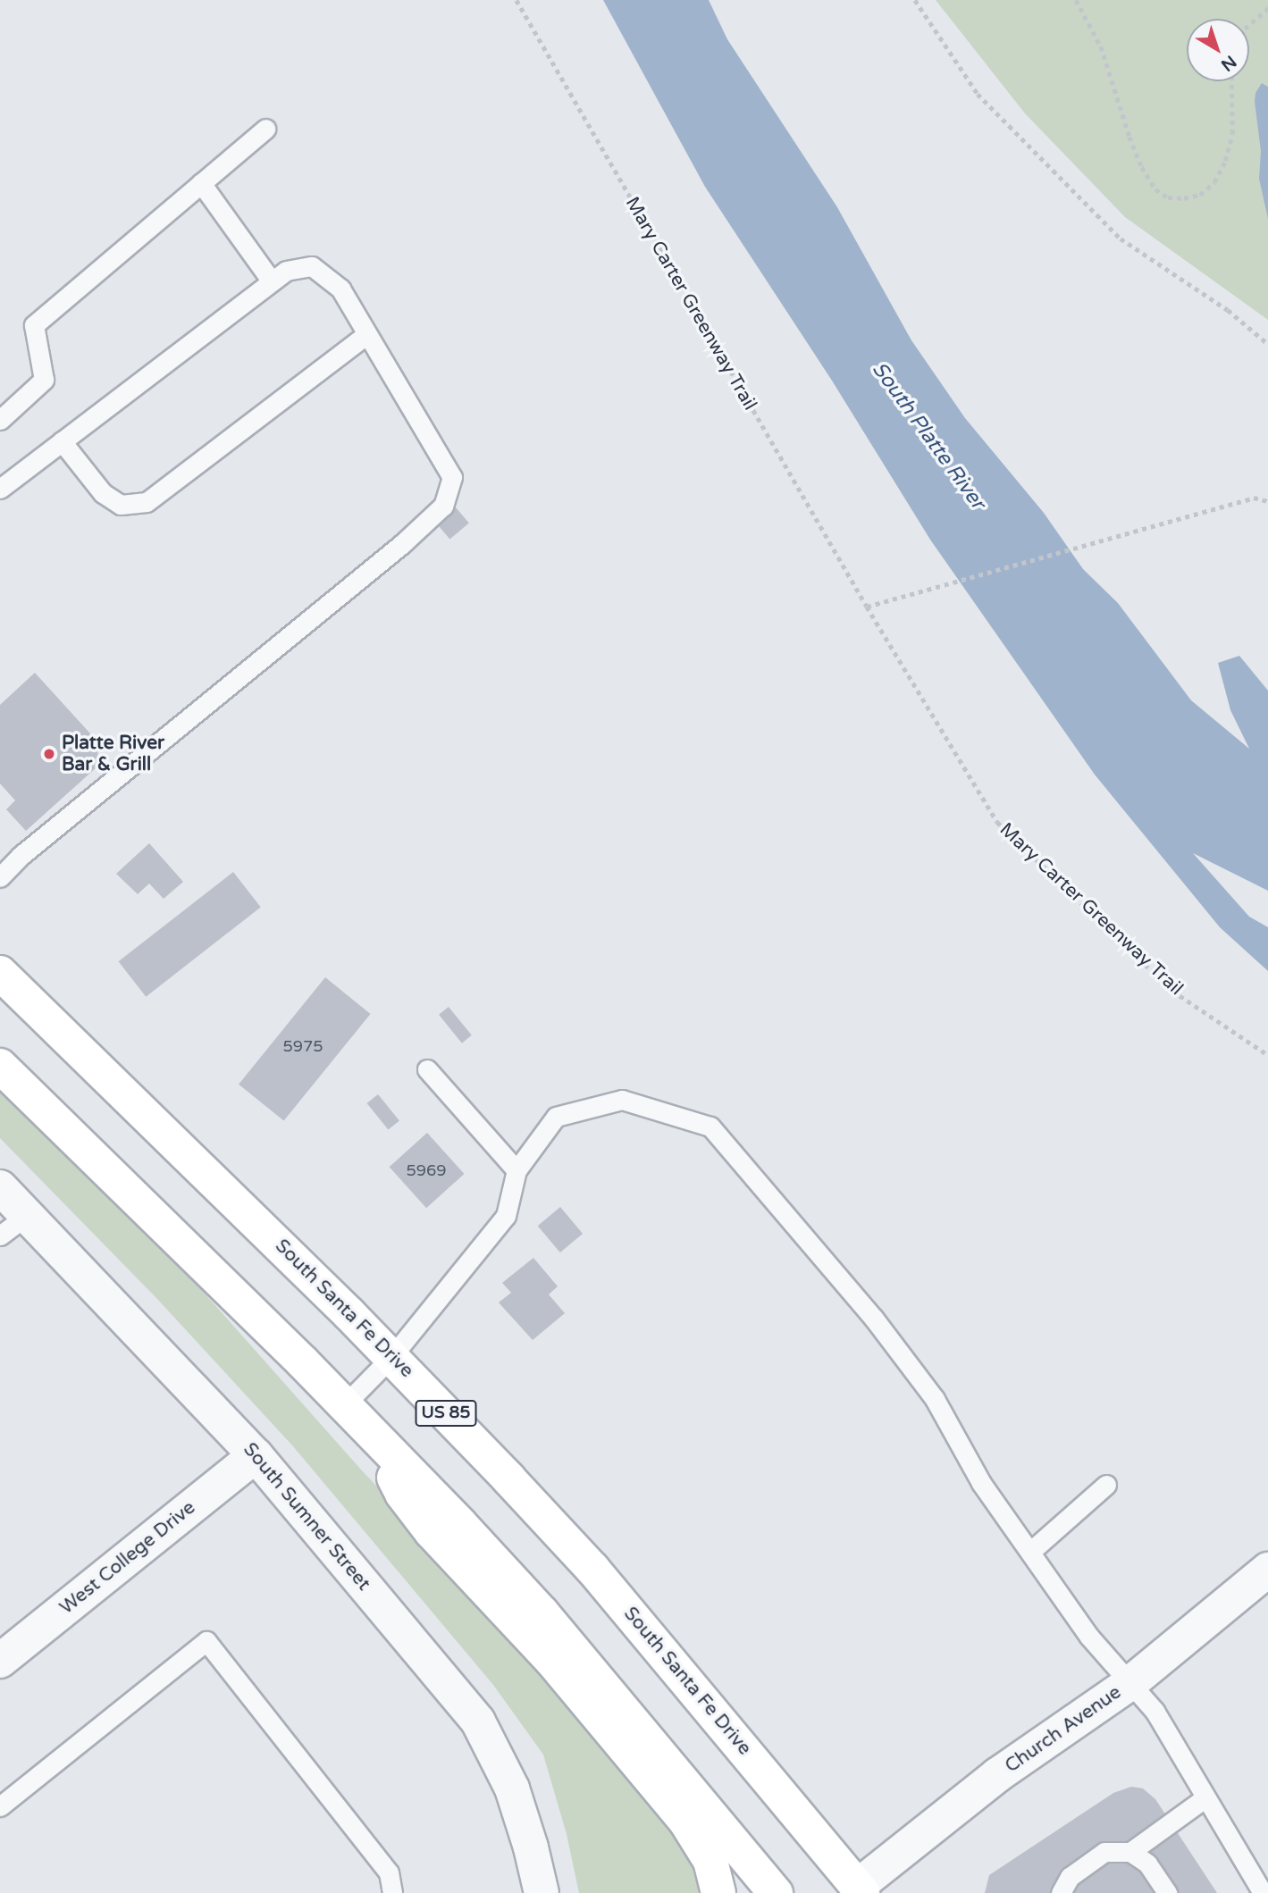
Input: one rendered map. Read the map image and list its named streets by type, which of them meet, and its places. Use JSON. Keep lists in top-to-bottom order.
{
  "streets": {
    "highway": ["South Santa Fe Drive", "US 85"],
    "street": ["South Sumner Street", "West College Drive", "Church Avenue"],
    "path": ["Mary Carter Greenway Trail"]
  },
  "crossings": [
    ["South Santa Fe Drive", "Church Avenue"],
    ["South Sumner Street", "West College Drive"]
  ],
  "water": ["South Platte River"],
  "places": ["Platte River Bar & Grill"],
  "house_numbers": ["5975", "5969"],
  "north": "bottom right"
}
